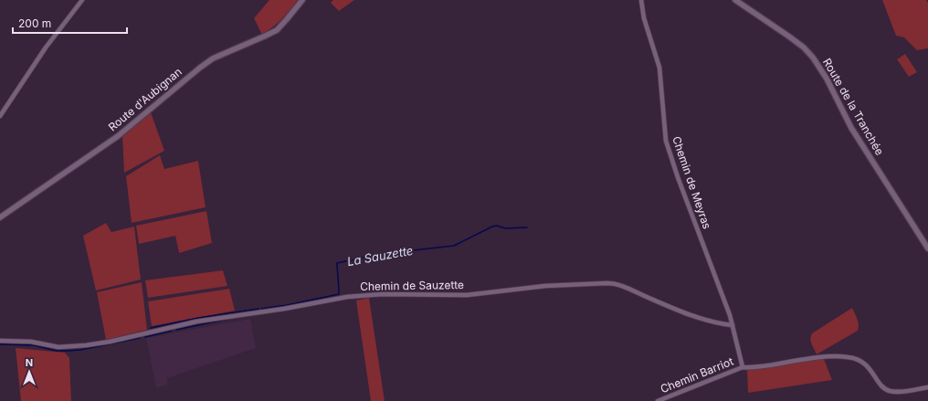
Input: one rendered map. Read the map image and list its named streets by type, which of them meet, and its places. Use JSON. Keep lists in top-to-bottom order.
{
  "streets": {
    "street": [
      "Route d'Aubignan",
      "Route de la Tranchée",
      "Chemin de Meyras",
      "Chemin de Sauzette",
      "Chemin Barriot"
    ]
  },
  "crossings": [
    ["Chemin de Meyras", "Chemin de Sauzette"],
    ["Chemin de Meyras", "Chemin Barriot"]
  ],
  "water": ["La Sauzette"],
  "scale_bar": "200 m",
  "north": "top"
}
